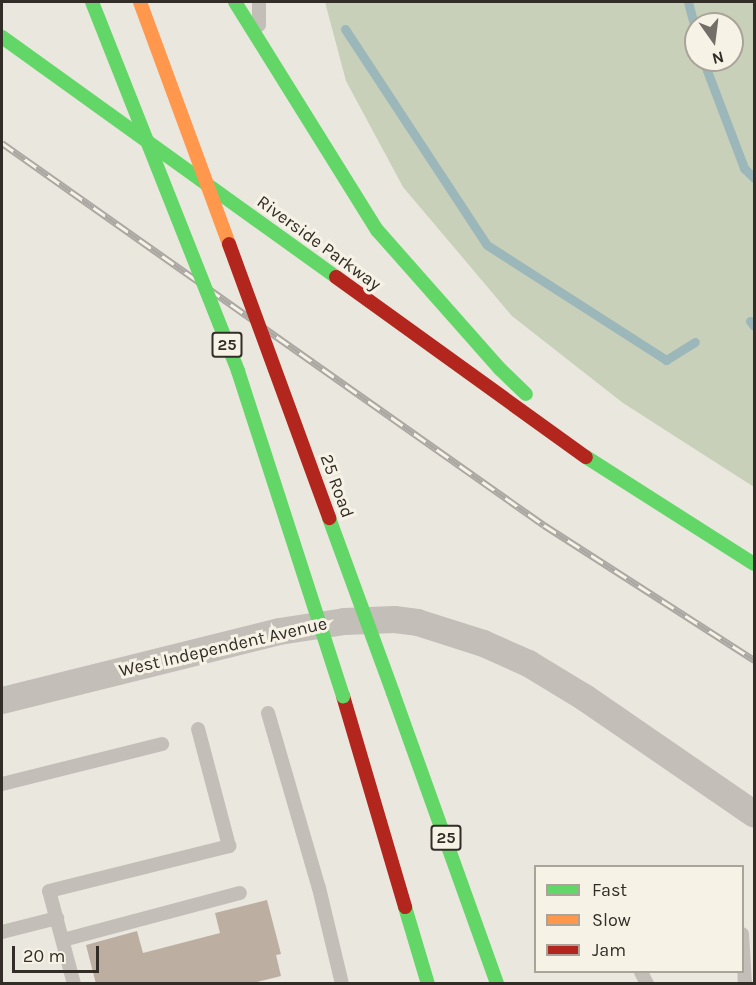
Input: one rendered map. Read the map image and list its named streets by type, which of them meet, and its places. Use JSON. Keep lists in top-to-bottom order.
{
  "streets": {
    "main road": ["Riverside Parkway", "25", "25 Road"],
    "street": ["West Independent Avenue"]
  },
  "legend": ["Fast", "Slow", "Jam"],
  "scale_bar": "20 m",
  "north": "bottom"
}
